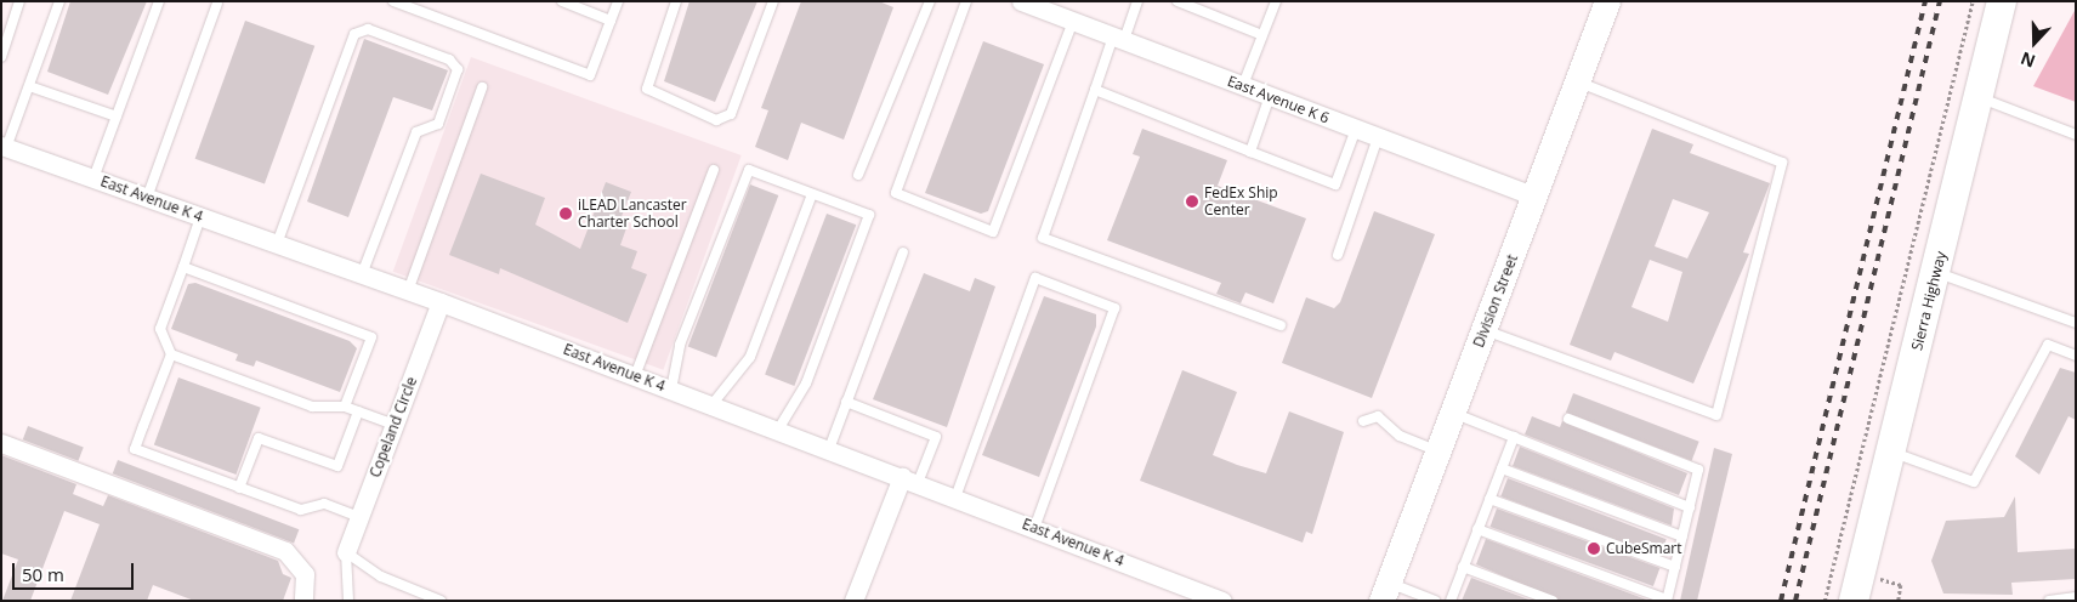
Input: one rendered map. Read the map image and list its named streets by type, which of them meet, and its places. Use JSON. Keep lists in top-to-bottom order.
{
  "streets": {
    "main road": ["Division Street", "Sierra Highway"],
    "street": ["East Avenue K 6", "East Avenue K 4", "Copeland Circle"]
  },
  "crossings": [
    ["East Avenue K 6", "Division Street"],
    ["East Avenue K 4", "Copeland Circle"]
  ],
  "places": ["FedEx Ship Center", "iLEAD Lancaster Charter School", "CubeSmart"],
  "scale_bar": "50 m",
  "north": "bottom"
}
